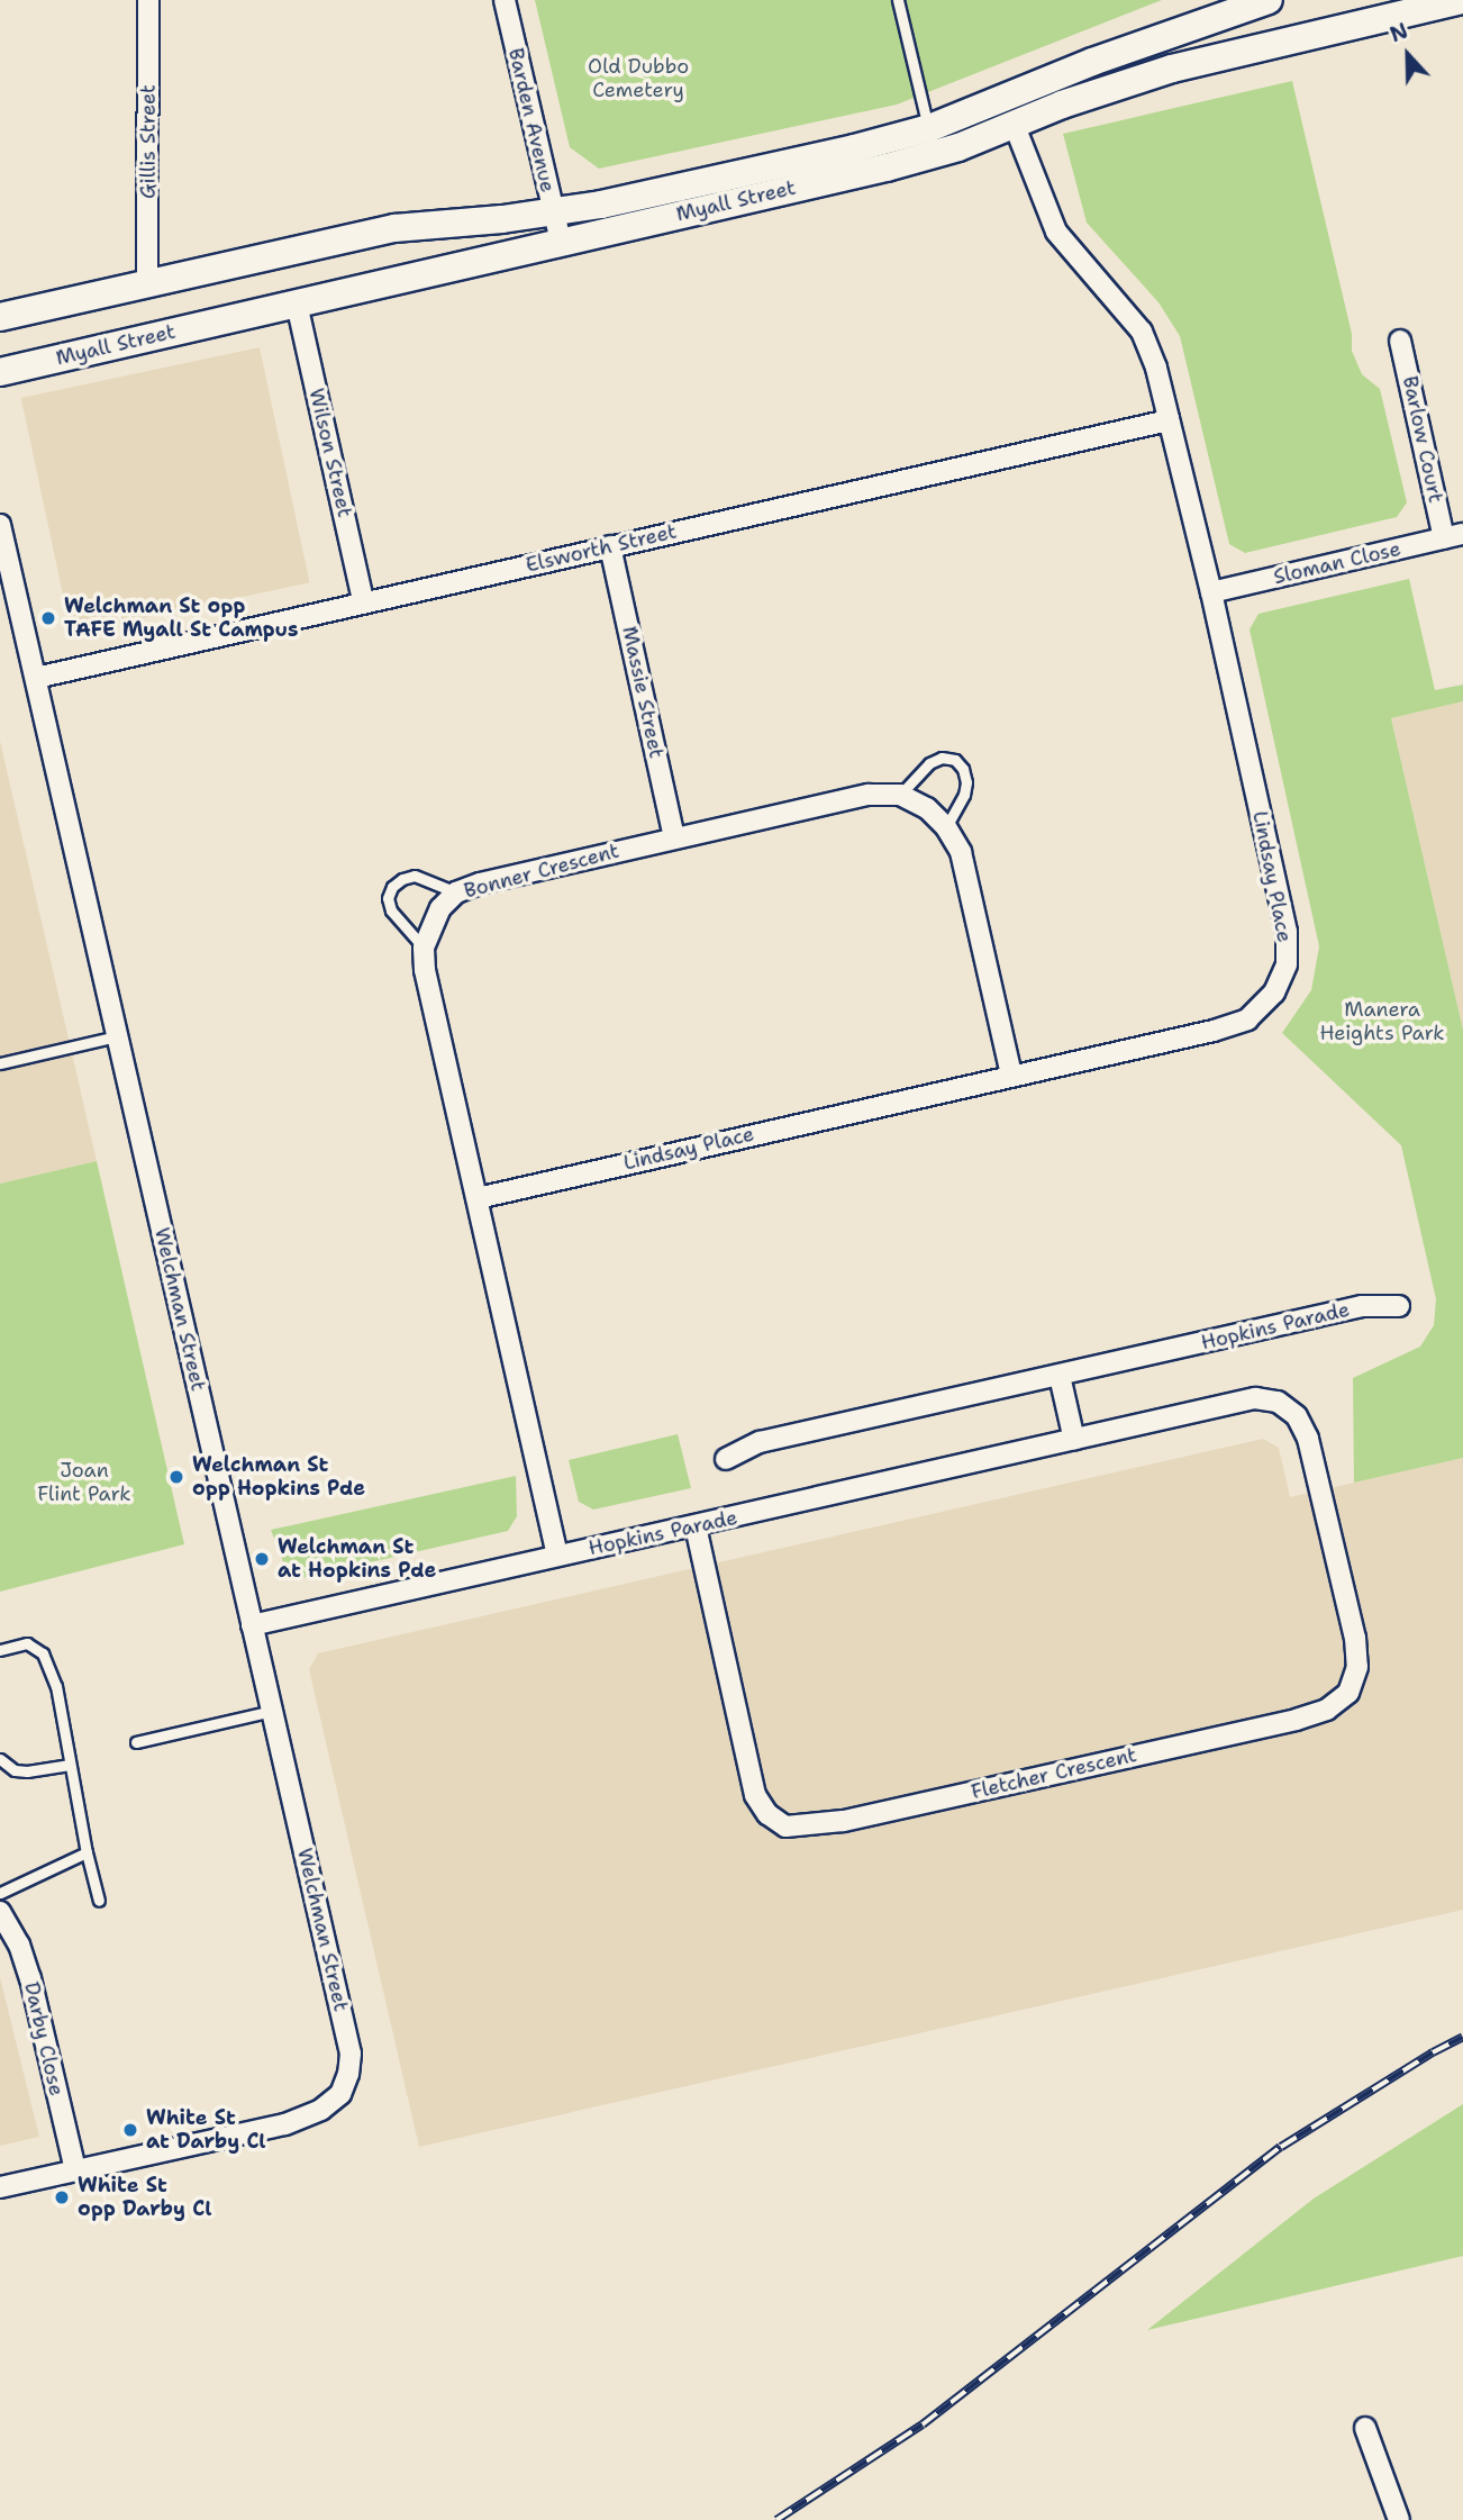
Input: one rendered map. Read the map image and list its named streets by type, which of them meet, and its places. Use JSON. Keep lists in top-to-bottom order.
{
  "streets": {
    "street": [
      "Barden Avenue",
      "Gillis Street",
      "Myall Street",
      "Barlow Court",
      "Wilson Street",
      "Elsworth Street",
      "Sloman Close",
      "Massie Street",
      "Bonner Crescent",
      "Lindsay Place",
      "Welchman Street",
      "Hopkins Parade",
      "Fletcher Crescent",
      "Darby Close"
    ]
  },
  "crossings": [
    ["Barden Avenue", "Myall Street"],
    ["Gillis Street", "Myall Street"],
    ["Myall Street", "Wilson Street"],
    ["Myall Street", "Lindsay Place"],
    ["Barlow Court", "Sloman Close"],
    ["Wilson Street", "Elsworth Street"],
    ["Elsworth Street", "Massie Street"],
    ["Elsworth Street", "Lindsay Place"],
    ["Elsworth Street", "Welchman Street"],
    ["Sloman Close", "Lindsay Place"],
    ["Massie Street", "Bonner Crescent"],
    ["Welchman Street", "Hopkins Parade"],
    ["Welchman Street", "Darby Close"],
    ["Hopkins Parade", "Fletcher Crescent"]
  ],
  "parks": ["Old Dubbo Cemetery", "Manera Heights Park", "Joan Flint Park"],
  "places": [
    "Welchman St opp TAFE Myall St Campus",
    "Welchman St opp Hopkins Pde",
    "Welchman St at Hopkins Pde",
    "White St at Darby Cl",
    "White St opp Darby Cl"
  ],
  "north": "top"
}
